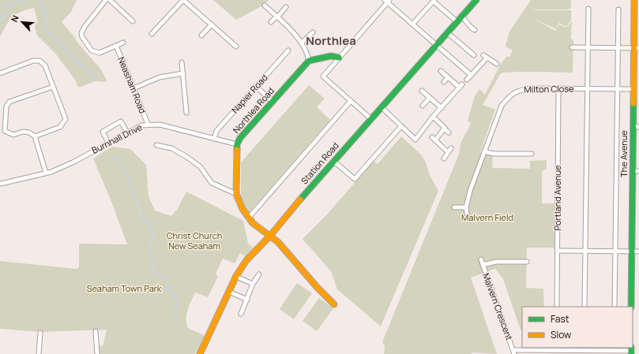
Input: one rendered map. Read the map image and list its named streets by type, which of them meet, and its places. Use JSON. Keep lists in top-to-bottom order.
{
  "streets": {
    "street": [
      "Neasham Road",
      "Milton Close",
      "Napier Road",
      "Northlea Road",
      "Burnhall Drive",
      "The Avenue",
      "Station Road",
      "Portland Avenue",
      "Malvern Crescent"
    ]
  },
  "crossings": [
    ["Neasham Road", "Burnhall Drive"],
    ["Milton Close", "The Avenue"],
    ["Milton Close", "Portland Avenue"],
    ["Napier Road", "Burnhall Drive"],
    ["Northlea Road", "Burnhall Drive"],
    ["Northlea Road", "Station Road"]
  ],
  "districts": ["Northlea"],
  "parks": ["Malvern Field", "Christ Church New Seaham", "Seaham Town Park"],
  "legend": ["Fast", "Slow"],
  "north": "top left"
}
